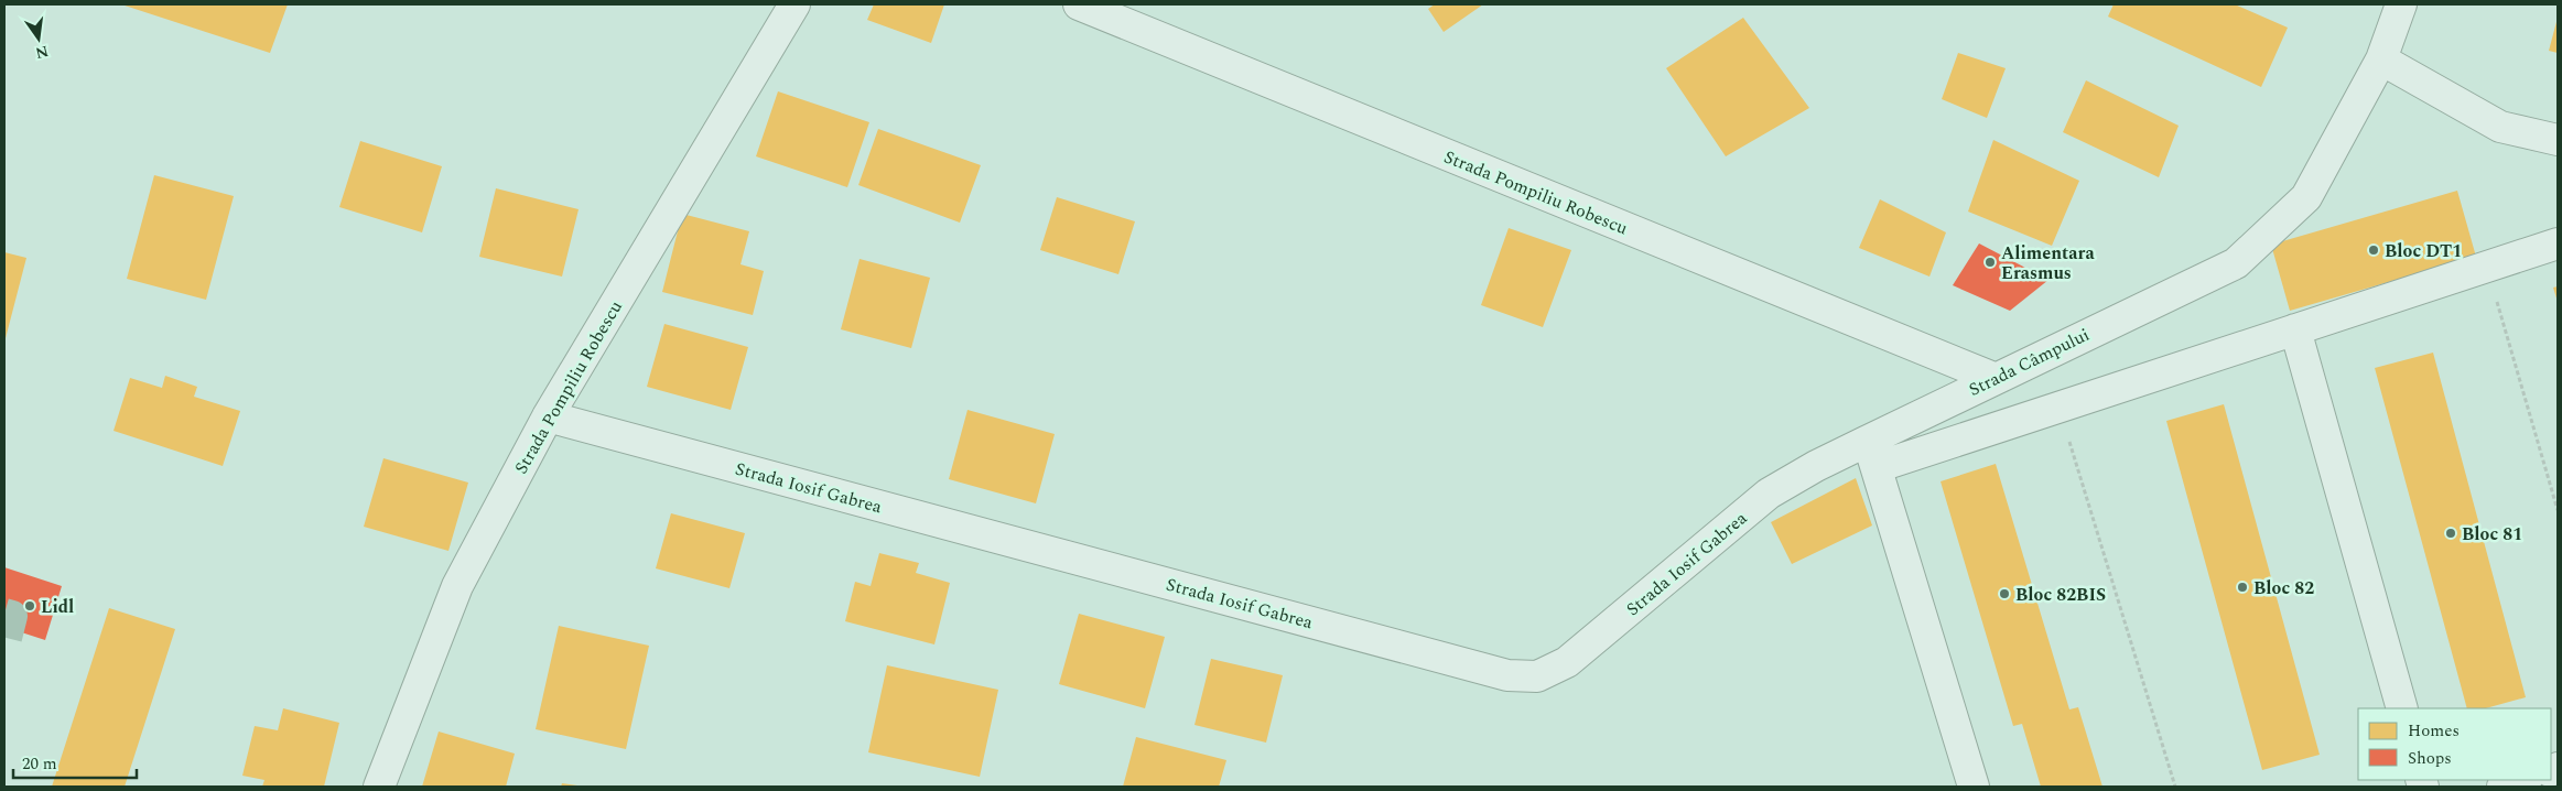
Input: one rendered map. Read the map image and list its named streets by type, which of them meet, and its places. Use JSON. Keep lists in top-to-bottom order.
{
  "streets": {
    "street": ["Strada Pompiliu Robescu", "Strada Câmpului", "Strada Iosif Gabrea"]
  },
  "crossings": [
    ["Strada Pompiliu Robescu", "Strada Câmpului"],
    ["Strada Pompiliu Robescu", "Strada Iosif Gabrea"],
    ["Strada Câmpului", "Strada Iosif Gabrea"]
  ],
  "places": [
    "Bloc DT1",
    "Alimentara Erasmus",
    "Bloc 81",
    "Bloc 82",
    "Bloc 82BIS",
    "Lidl"
  ],
  "legend": ["Homes", "Shops"],
  "scale_bar": "20 m",
  "north": "bottom"
}
